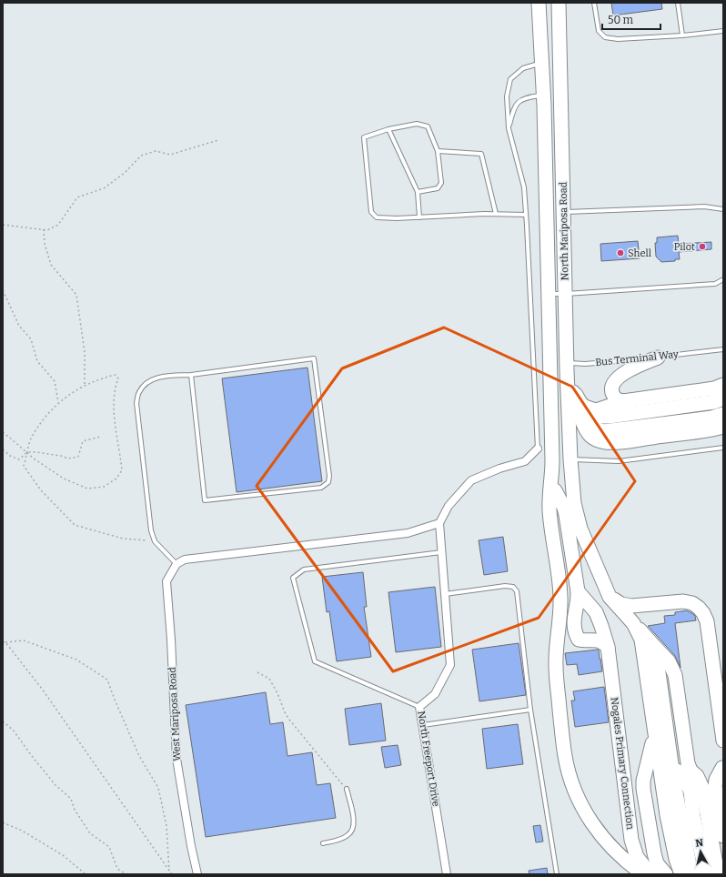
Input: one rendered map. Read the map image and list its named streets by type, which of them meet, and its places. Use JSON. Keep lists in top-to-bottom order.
{
  "streets": {
    "highway": ["North Mariposa Road", "Nogales Primary Connection"],
    "street": ["West Mariposa Road", "North Freeport Drive"],
    "lane": ["Bus Terminal Way"]
  },
  "crossings": [
    ["North Mariposa Road", "Bus Terminal Way"],
    ["North Mariposa Road", "Nogales Primary Connection"]
  ],
  "places": ["Pilot", "Shell"],
  "scale_bar": "50 m",
  "north": "top"
}
